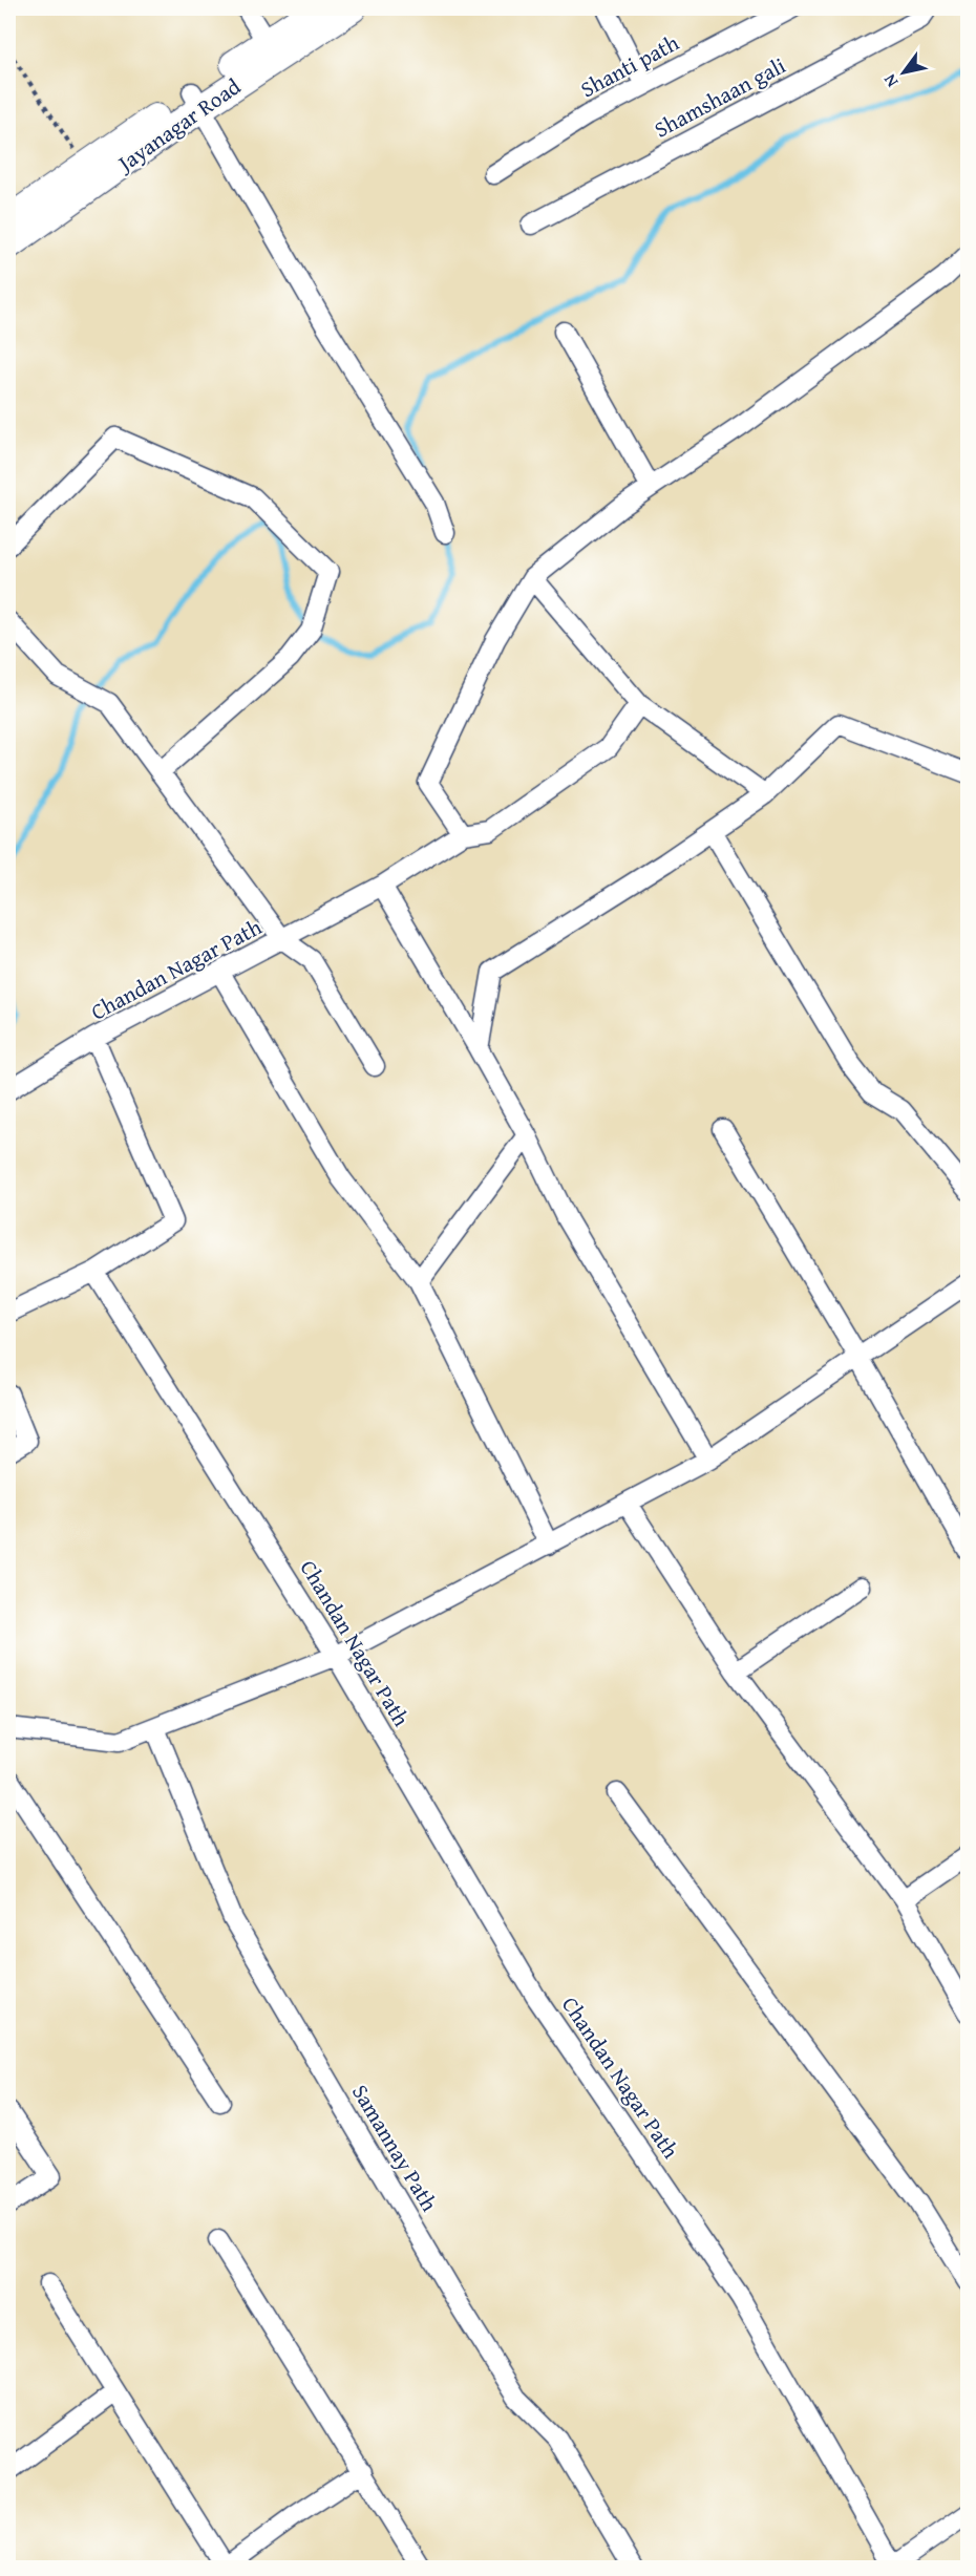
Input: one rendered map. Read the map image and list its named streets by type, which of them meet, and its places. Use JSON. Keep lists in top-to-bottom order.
{
  "streets": {
    "street": [
      "Shanti path",
      "Shamshaan gali",
      "Jayanagar Road",
      "Chandan Nagar Path",
      "Samannay Path"
    ]
  },
  "north": "bottom left"
}
